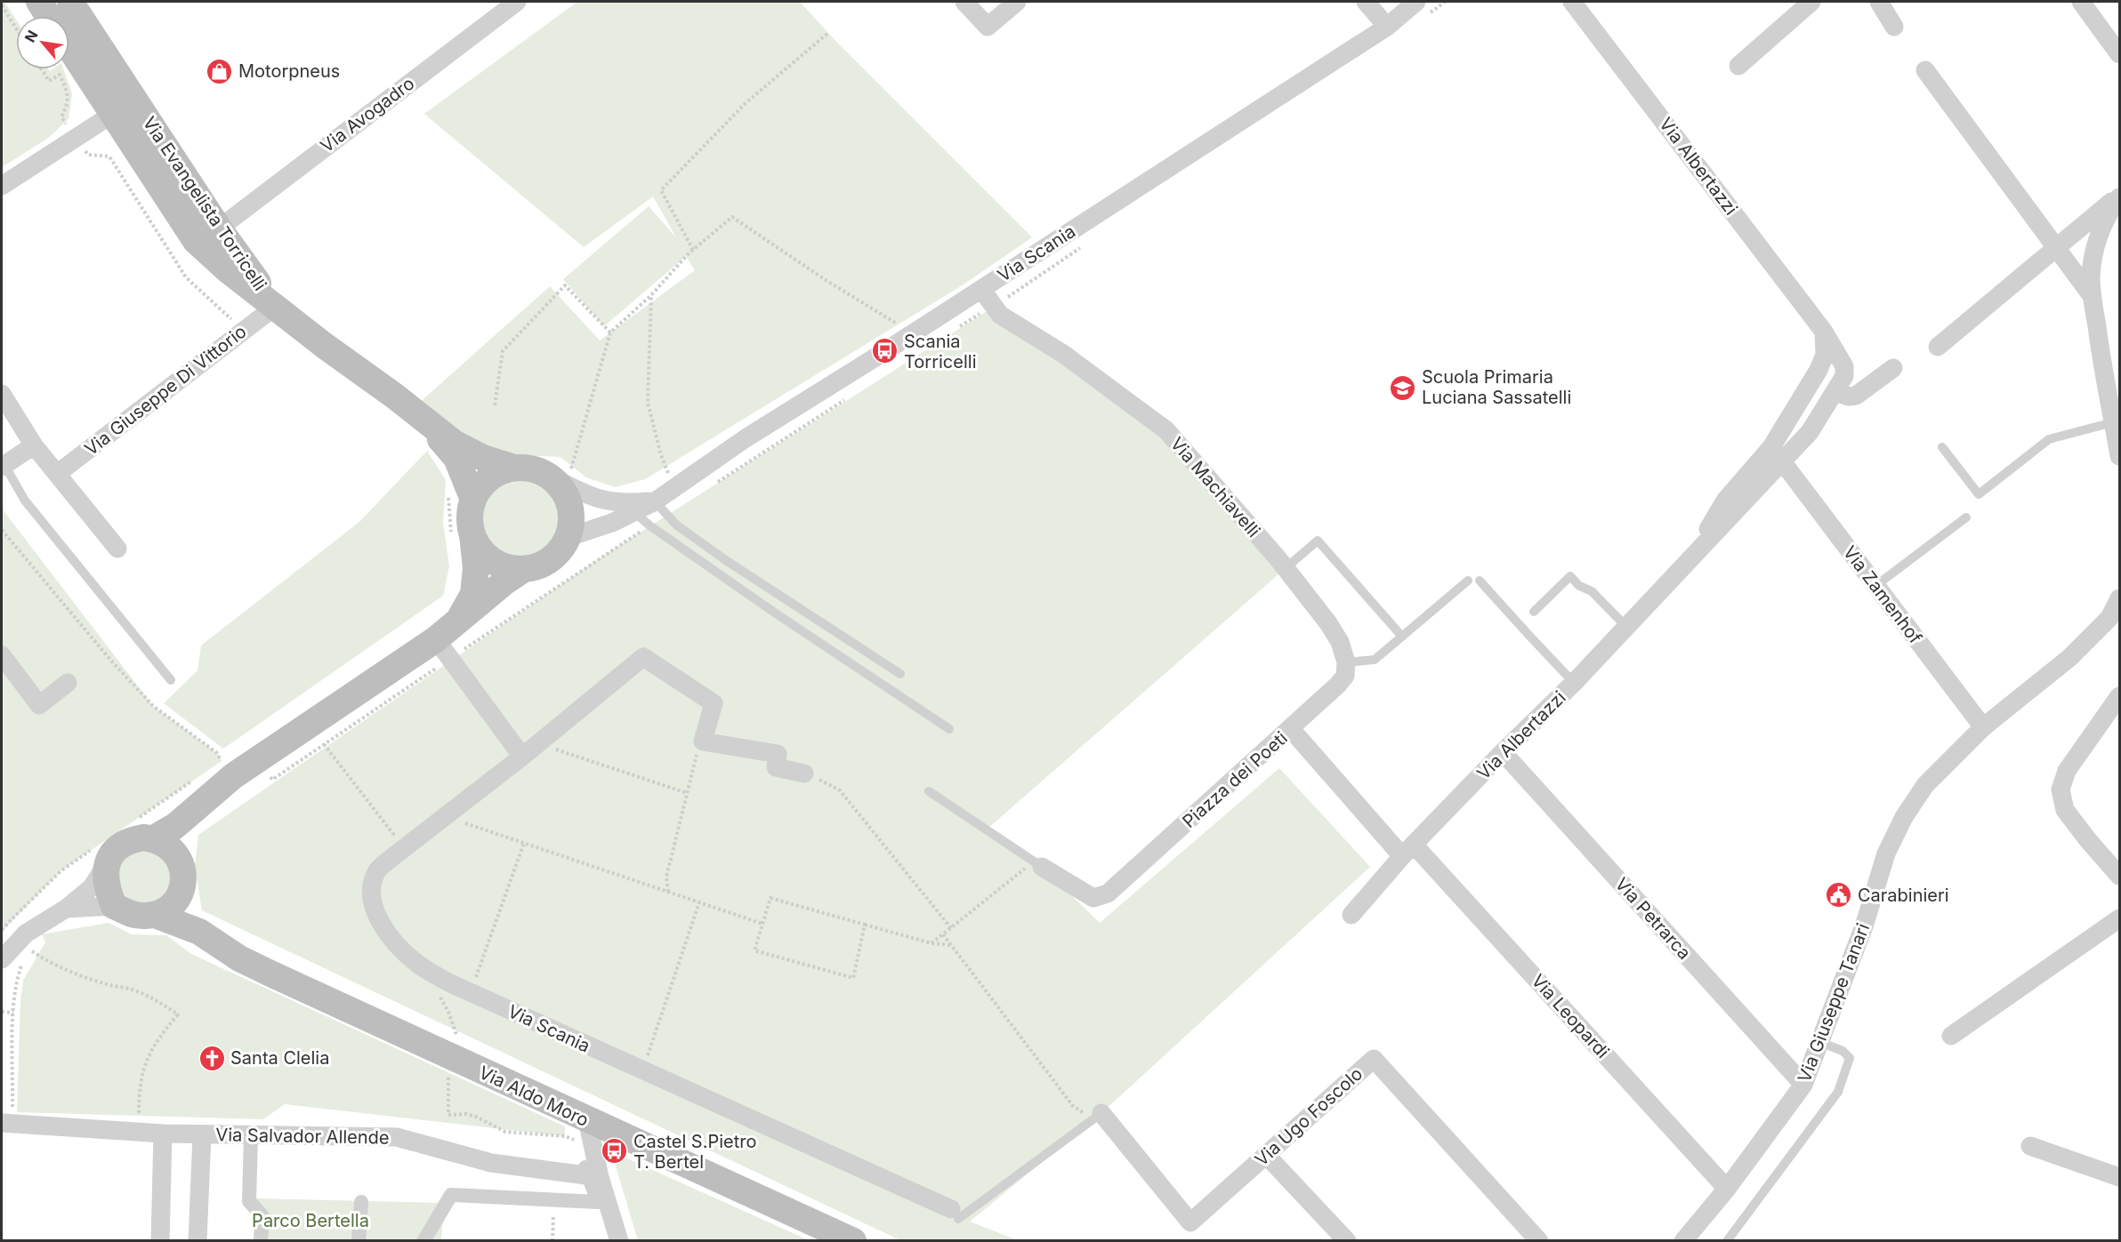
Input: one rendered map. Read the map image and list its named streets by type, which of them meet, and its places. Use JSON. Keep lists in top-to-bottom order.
{
  "streets": {
    "main road": ["Via Evangelista Torricelli", "Via Aldo Moro"],
    "street": [
      "Via Avogadro",
      "Via Albertazzi",
      "Via Scania",
      "Via Giuseppe Di Vittorio",
      "Via Machiavelli",
      "Via Zamenhof",
      "Piazza dei Poeti",
      "Via Petrarca",
      "Via Giuseppe Tanari",
      "Via Leopardi",
      "Via Ugo Foscolo",
      "Via Salvador Allende"
    ]
  },
  "crossings": [
    ["Via Avogadro", "Via Evangelista Torricelli"],
    ["Via Albertazzi", "Via Zamenhof"],
    ["Via Albertazzi", "Piazza dei Poeti"],
    ["Via Albertazzi", "Via Petrarca"],
    ["Via Albertazzi", "Via Leopardi"],
    ["Via Evangelista Torricelli", "Via Giuseppe Di Vittorio"],
    ["Via Scania", "Via Machiavelli"],
    ["Via Zamenhof", "Via Giuseppe Tanari"],
    ["Piazza dei Poeti", "Via Leopardi"],
    ["Via Petrarca", "Via Giuseppe Tanari"],
    ["Via Giuseppe Tanari", "Via Leopardi"]
  ],
  "parks": ["Parco Bertella"],
  "places": {
    "shop": ["Motorpneus"],
    "bus stop": ["Scania Torricelli", "Castel S.Pietro T. Bertel"],
    "school or university": ["Scuola Primaria Luciana Sassatelli"],
    "public building": ["Carabinieri"],
    "church": ["Santa Clelia"]
  },
  "north": "top left"
}
